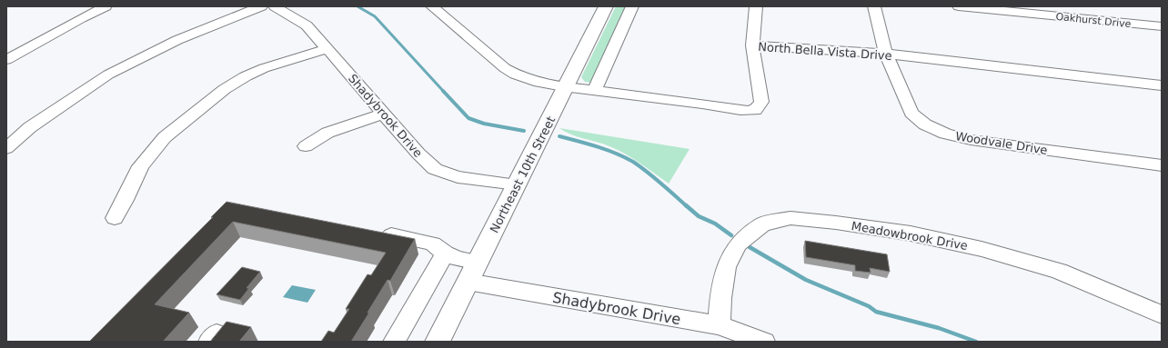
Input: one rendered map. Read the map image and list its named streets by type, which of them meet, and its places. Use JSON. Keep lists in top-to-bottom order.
{
  "streets": {
    "main road": ["Northeast 10th Street"],
    "street": [
      "Oakhurst Drive",
      "North Bella Vista Drive",
      "Shadybrook Drive",
      "Woodvale Drive",
      "Meadowbrook Drive"
    ]
  },
  "crossings": [
    ["North Bella Vista Drive", "Woodvale Drive"],
    ["North Bella Vista Drive", "Northeast 10th Street"],
    ["Shadybrook Drive", "Northeast 10th Street"],
    ["Shadybrook Drive", "Meadowbrook Drive"]
  ]
}
